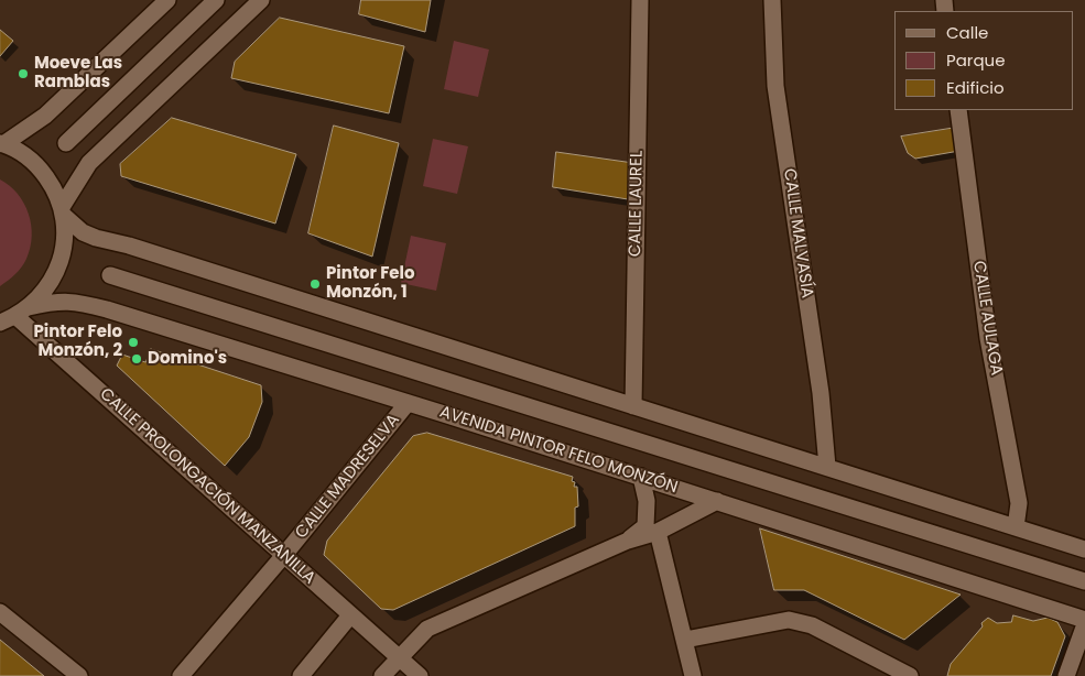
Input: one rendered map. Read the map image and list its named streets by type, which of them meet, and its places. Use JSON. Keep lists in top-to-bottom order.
{
  "streets": {
    "street": [
      "CALLE LAUREL",
      "CALLE MALVASÍA",
      "CALLE AULAGA",
      "AVENIDA PINTOR FELO MONZÓN",
      "CALLE MADRESELVA",
      "CALLE PROLONGACIÓN MANZANILLA"
    ]
  },
  "crossings": [
    ["AVENIDA PINTOR FELO MONZÓN", "CALLE MADRESELVA"],
    ["AVENIDA PINTOR FELO MONZÓN", "CALLE PROLONGACIÓN MANZANILLA"],
    ["CALLE MADRESELVA", "CALLE PROLONGACIÓN MANZANILLA"]
  ],
  "places": [
    "Moeve Las Ramblas",
    "Pintor Felo Monzón, 1",
    "Pintor Felo Monzón, 2",
    "Domino's"
  ],
  "legend": ["Calle", "Parque", "Edificio"]
}
